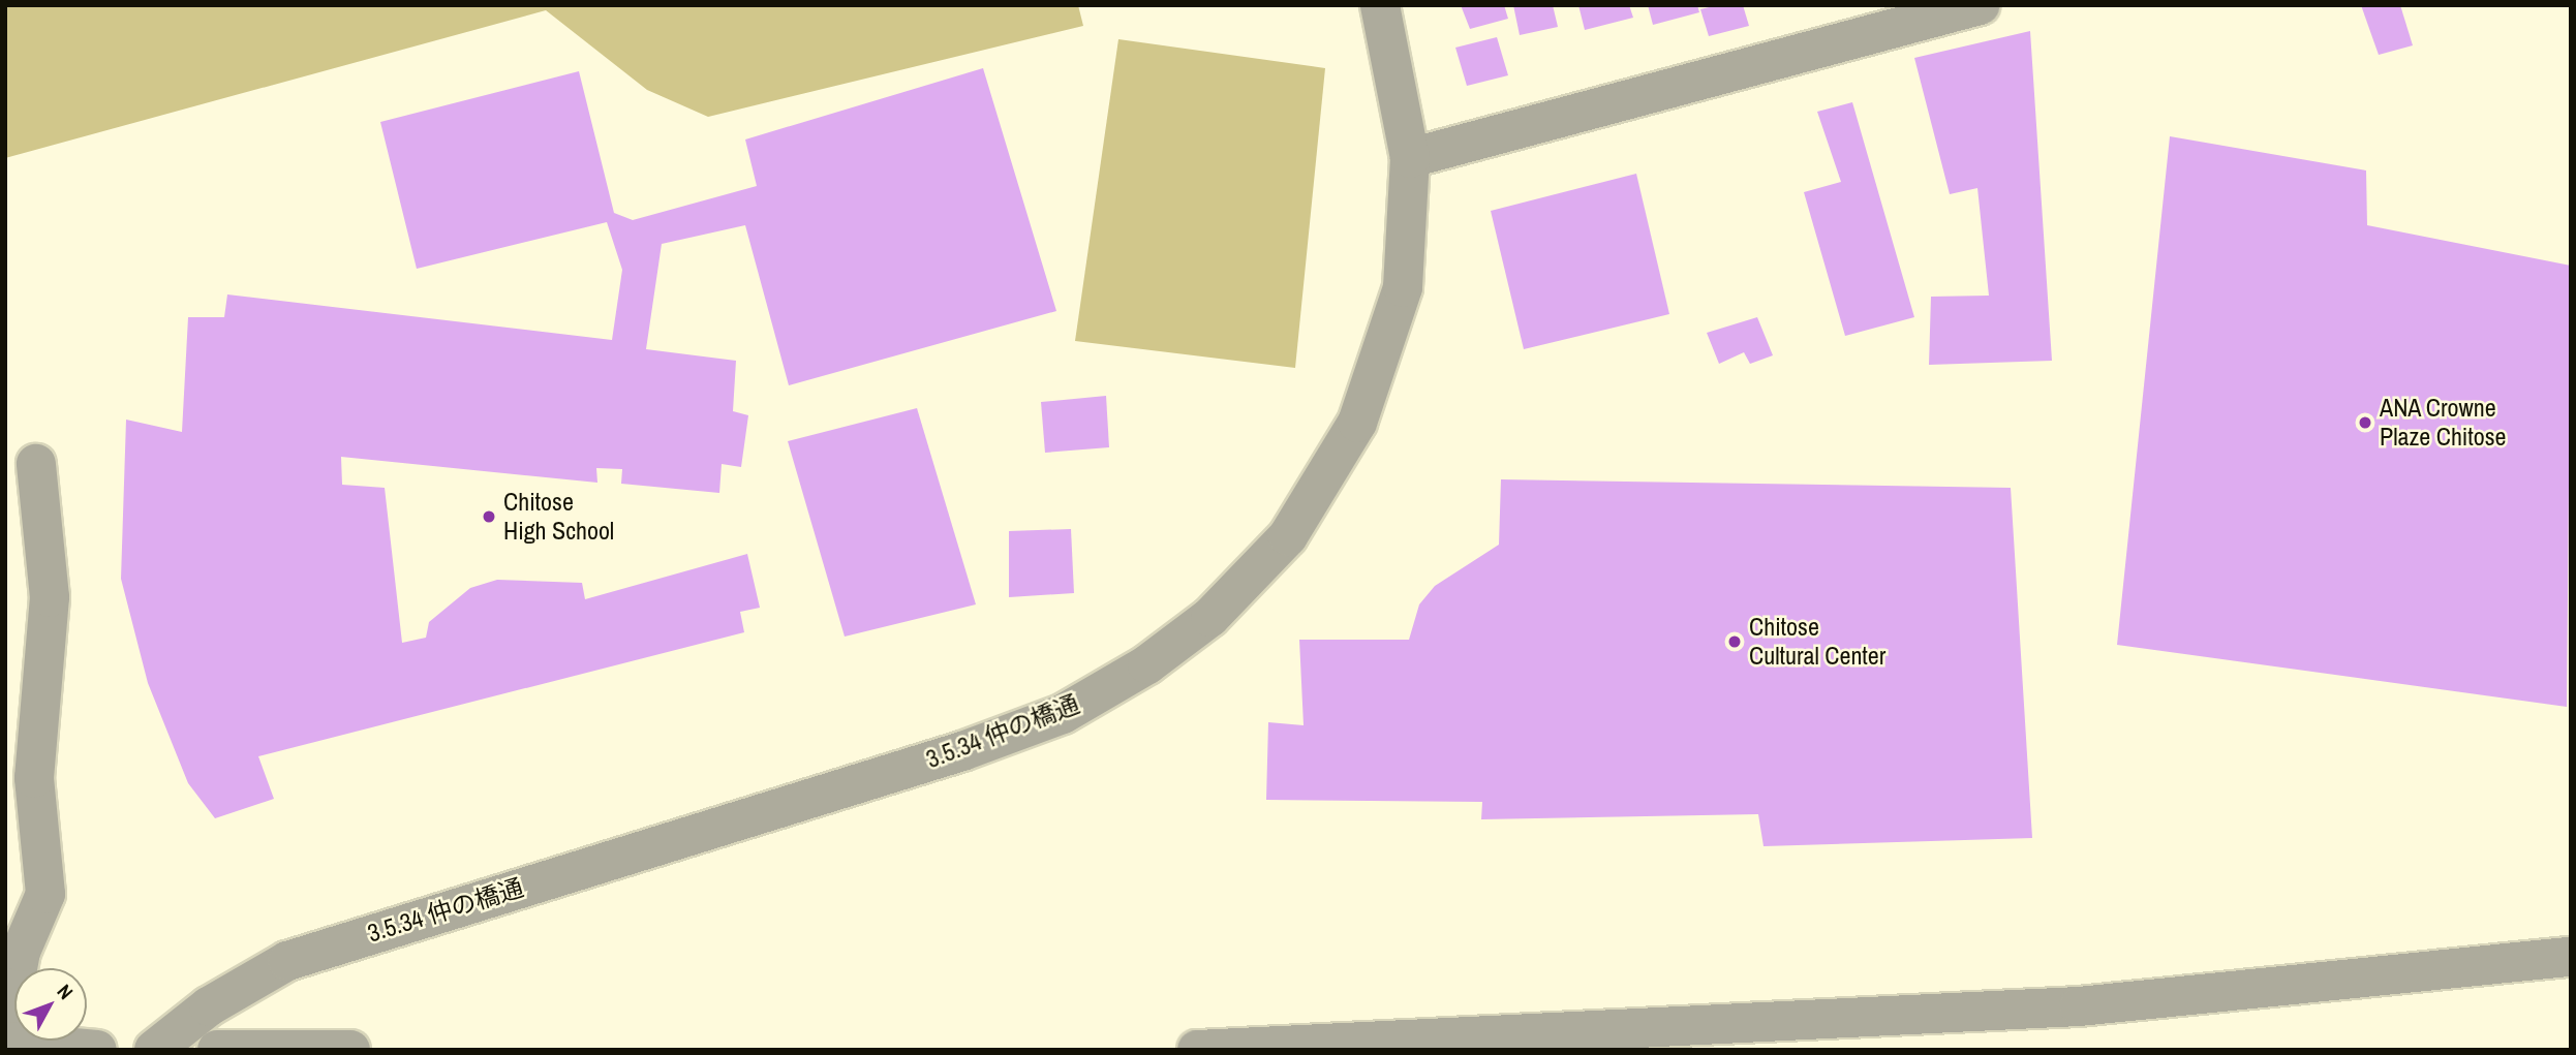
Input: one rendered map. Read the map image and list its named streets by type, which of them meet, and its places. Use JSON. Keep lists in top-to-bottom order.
{
  "streets": {
    "street": ["3.5.34 仲の橋通"]
  },
  "places": ["ANA Crowne Plaze Chitose", "Chitose High School", "Chitose Cultural Center"],
  "north": "top right"
}
